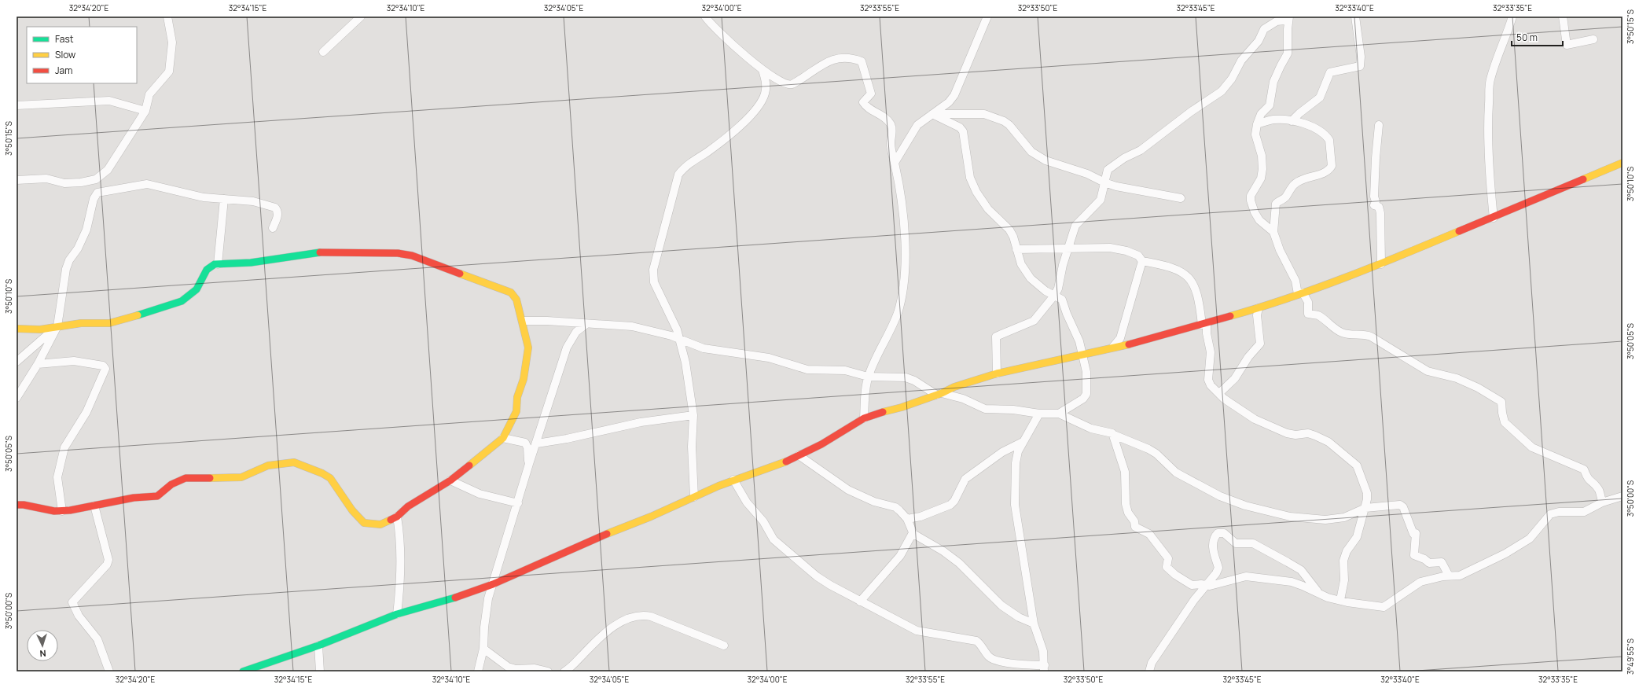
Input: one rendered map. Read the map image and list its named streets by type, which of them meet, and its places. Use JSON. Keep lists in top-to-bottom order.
{
  "legend": ["Fast", "Slow", "Jam"],
  "scale_bar": "50 m",
  "north": "bottom",
  "coordinates": [
    "32°34'20\"E",
    "32°34'15\"E",
    "32°34'10\"E",
    "32°34'05\"E",
    "32°34'00\"E",
    "32°33'55\"E",
    "32°33'50\"E",
    "32°33'45\"E",
    "32°33'40\"E",
    "32°33'35\"E",
    "3°50'15\"S",
    "3°50'10\"S",
    "3°50'05\"S",
    "3°50'00\"S",
    "3°49'55\"S"
  ]
}
